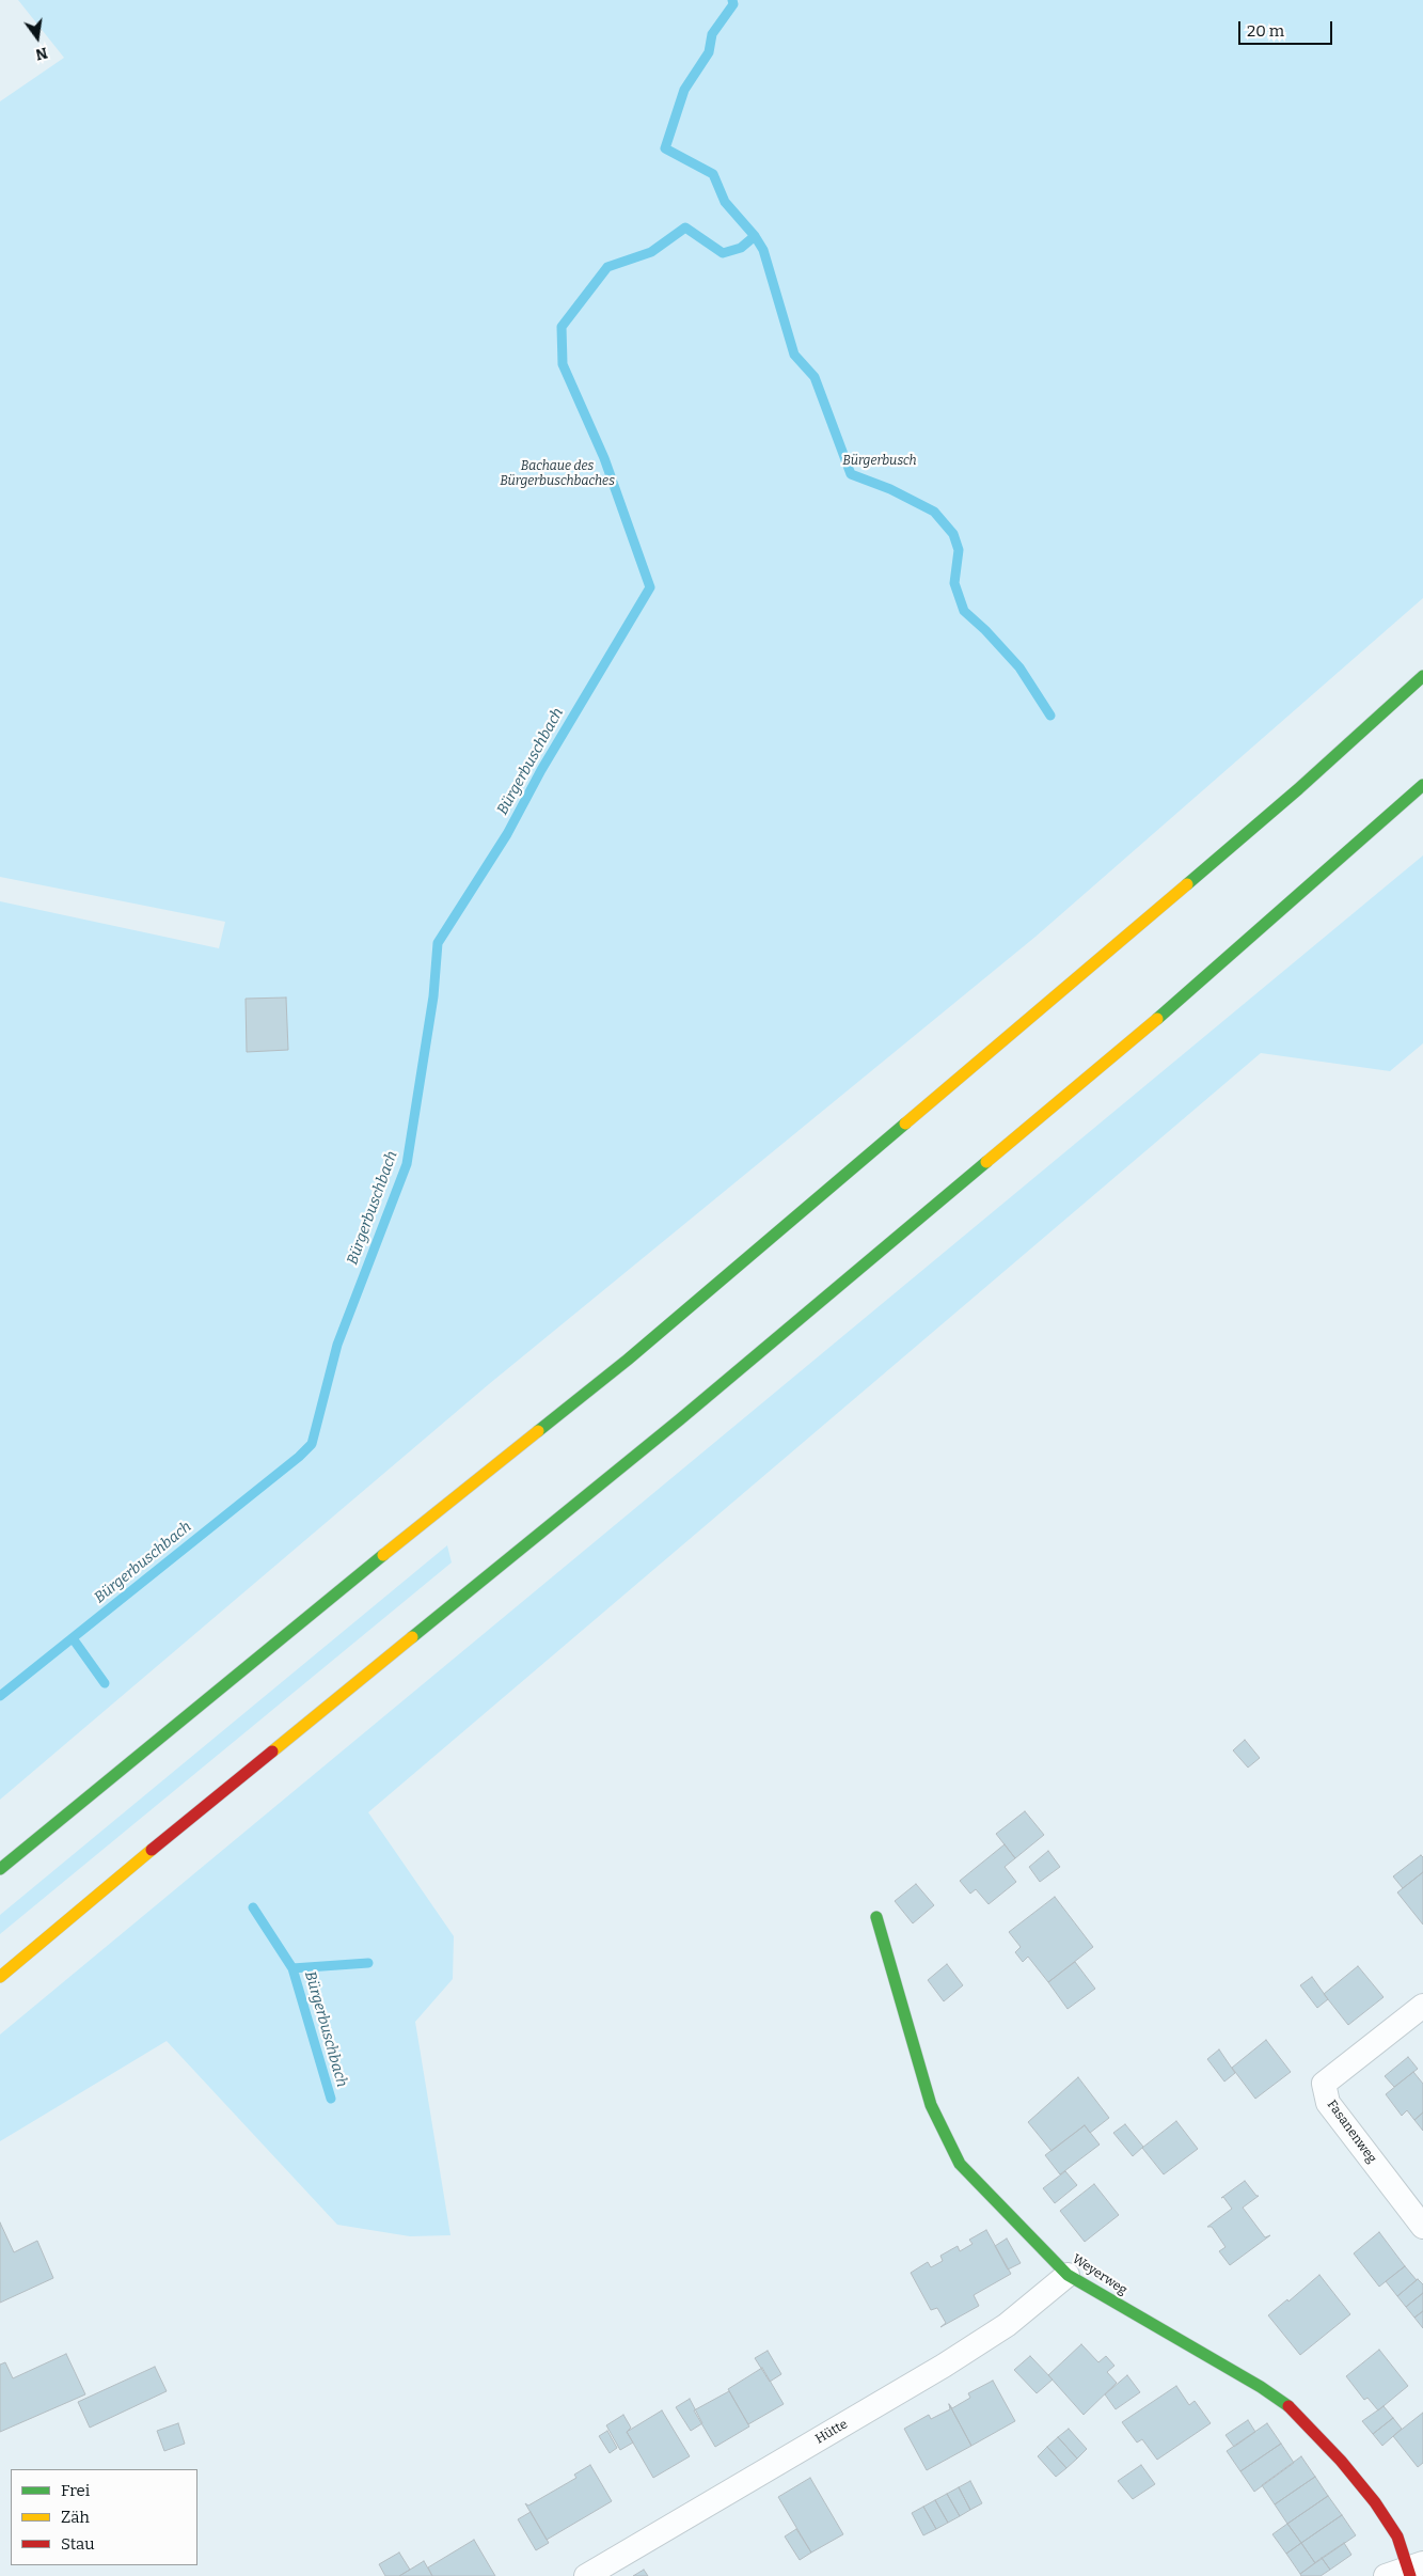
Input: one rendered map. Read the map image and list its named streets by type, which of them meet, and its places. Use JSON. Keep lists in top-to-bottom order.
{
  "streets": {
    "main road": ["Weyerweg"],
    "street": ["Fasanenweg", "Hütte"]
  },
  "crossings": [
    ["Weyerweg", "Hütte"]
  ],
  "water": ["Bürgerbuschbach"],
  "parks": ["Bürgerbusch", "Bachaue des Bürgerbuschbaches"],
  "legend": ["Frei", "Zäh", "Stau"],
  "scale_bar": "20 m",
  "north": "bottom"
}
